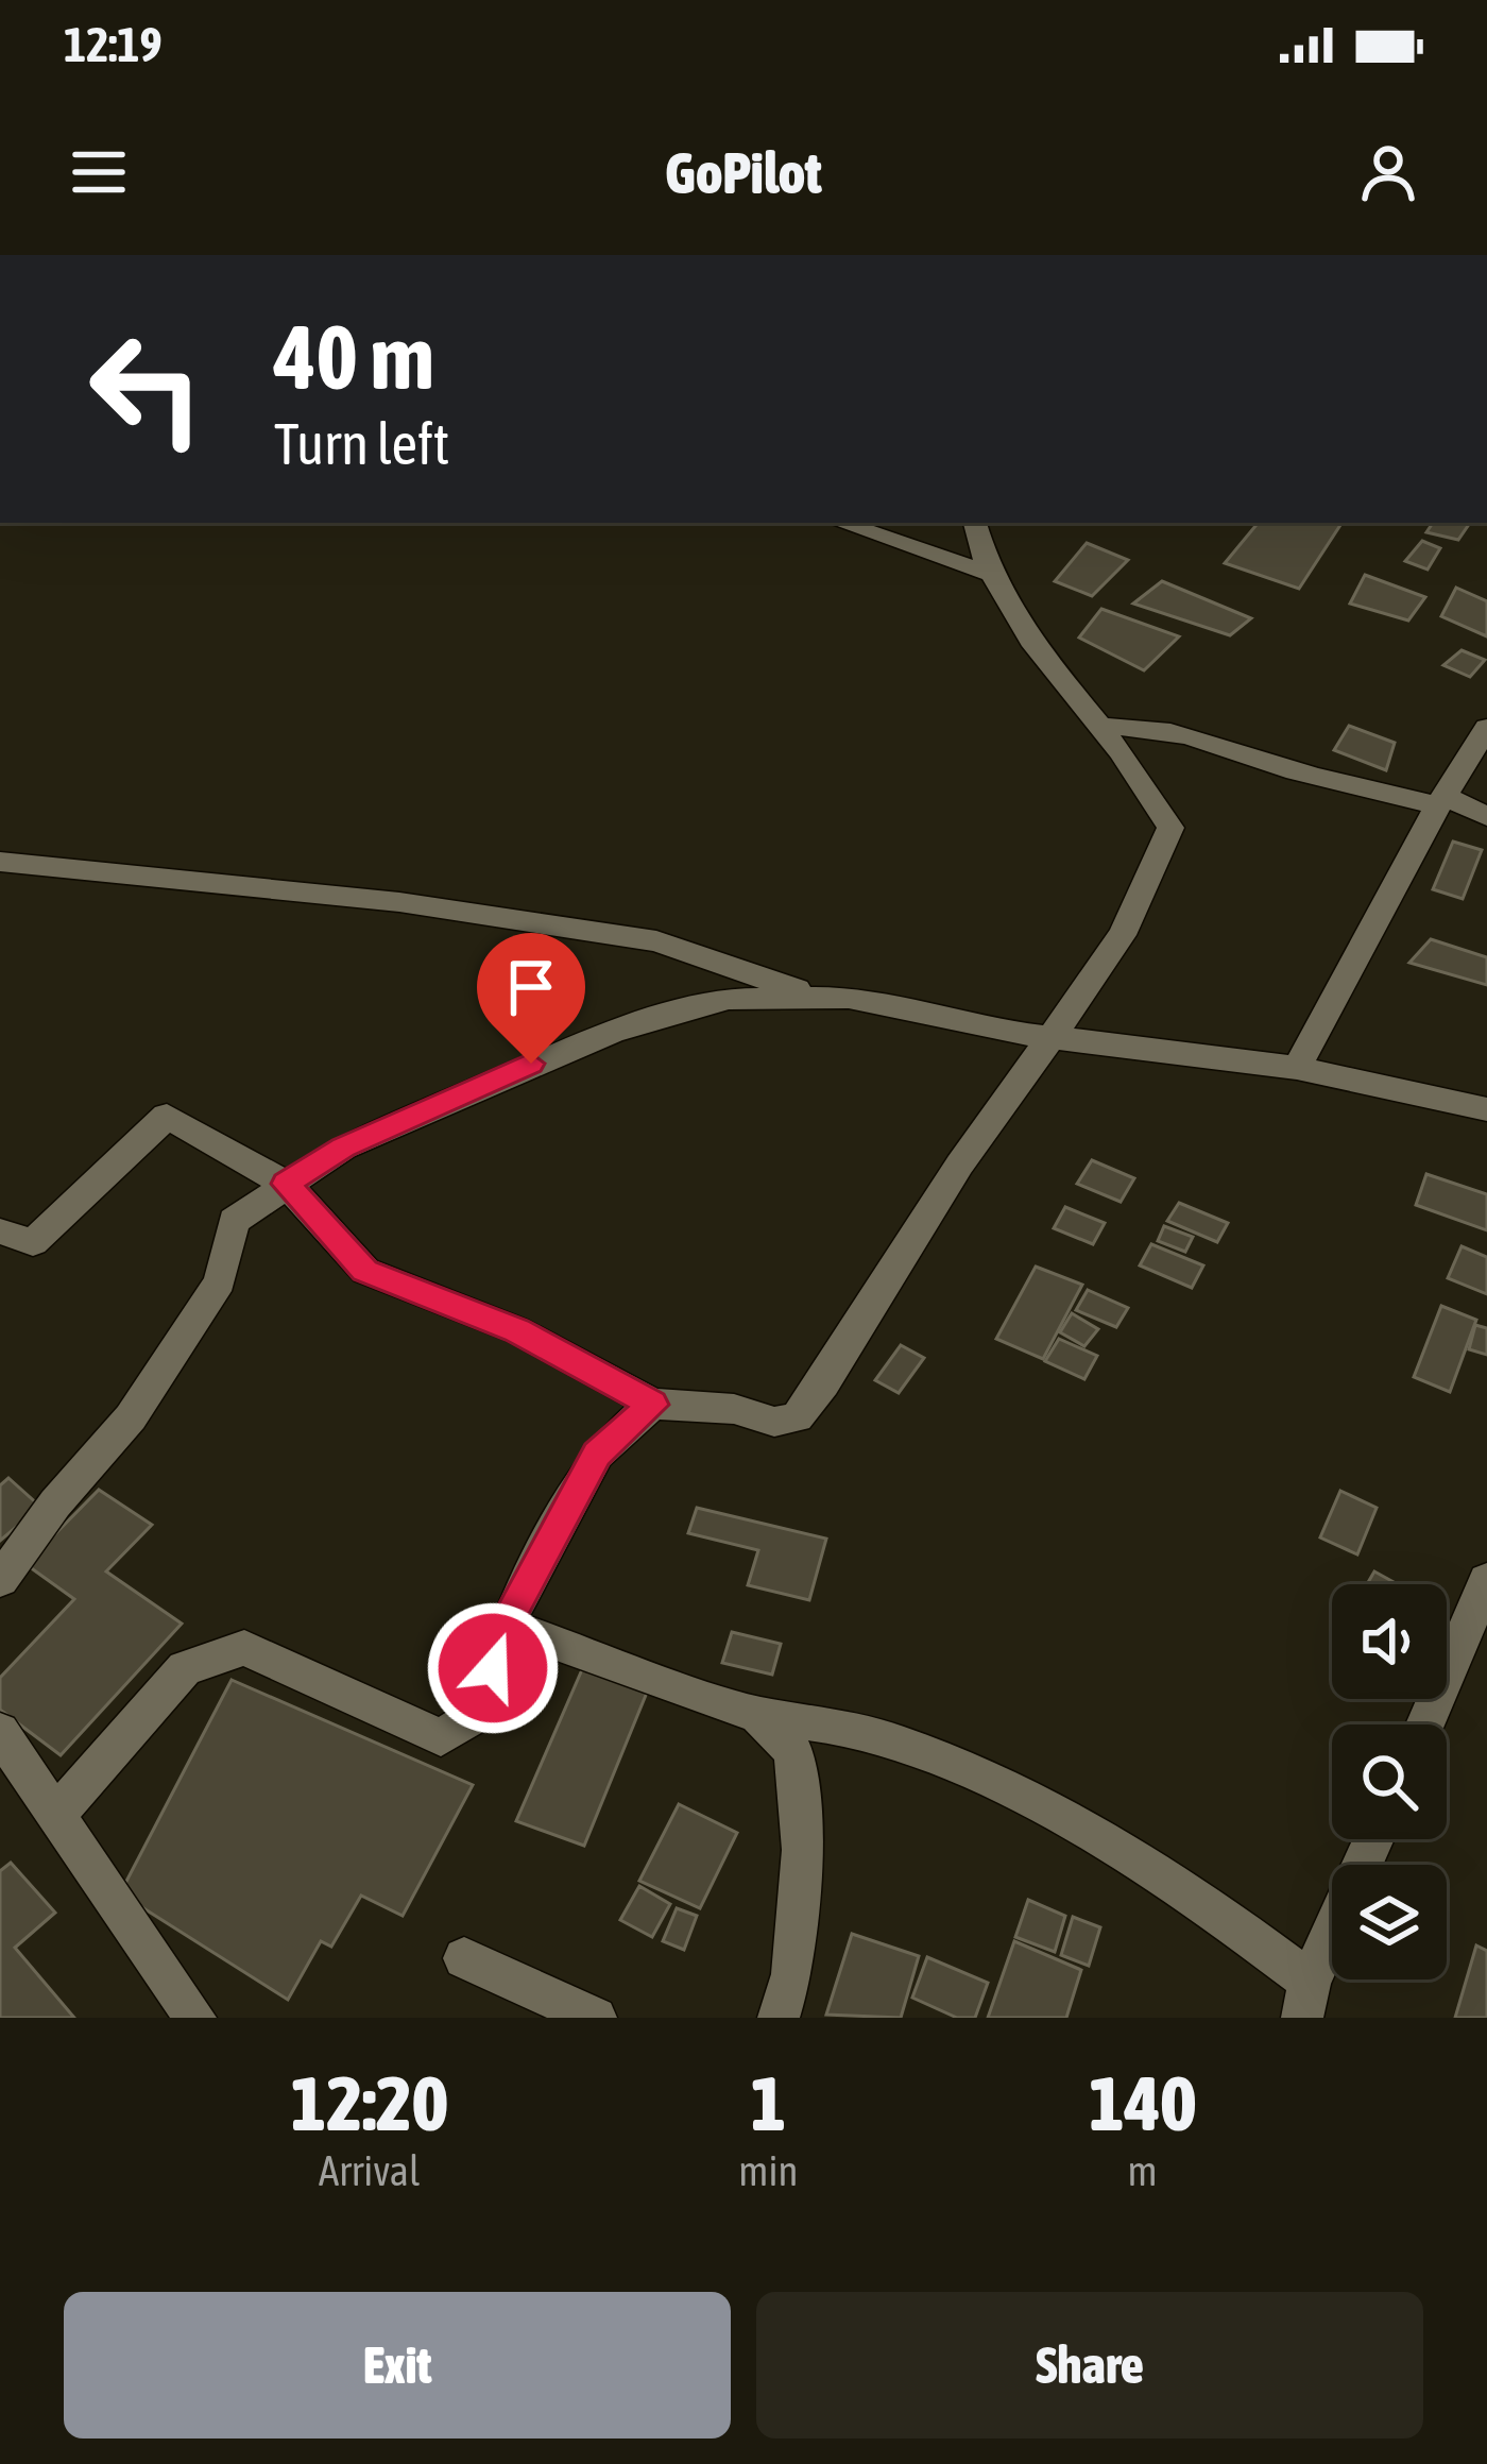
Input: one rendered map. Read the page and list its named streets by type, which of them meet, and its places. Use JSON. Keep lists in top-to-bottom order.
{
  "page": {
    "status": "12:19",
    "header": "GoPilot",
    "turn": ["40 m", "Turn left"],
    "eta": [
      "12:20",
      "Arrival",
      "1",
      "min",
      "140",
      "m"
    ],
    "buttons": ["Exit", "Share"]
  }
}
